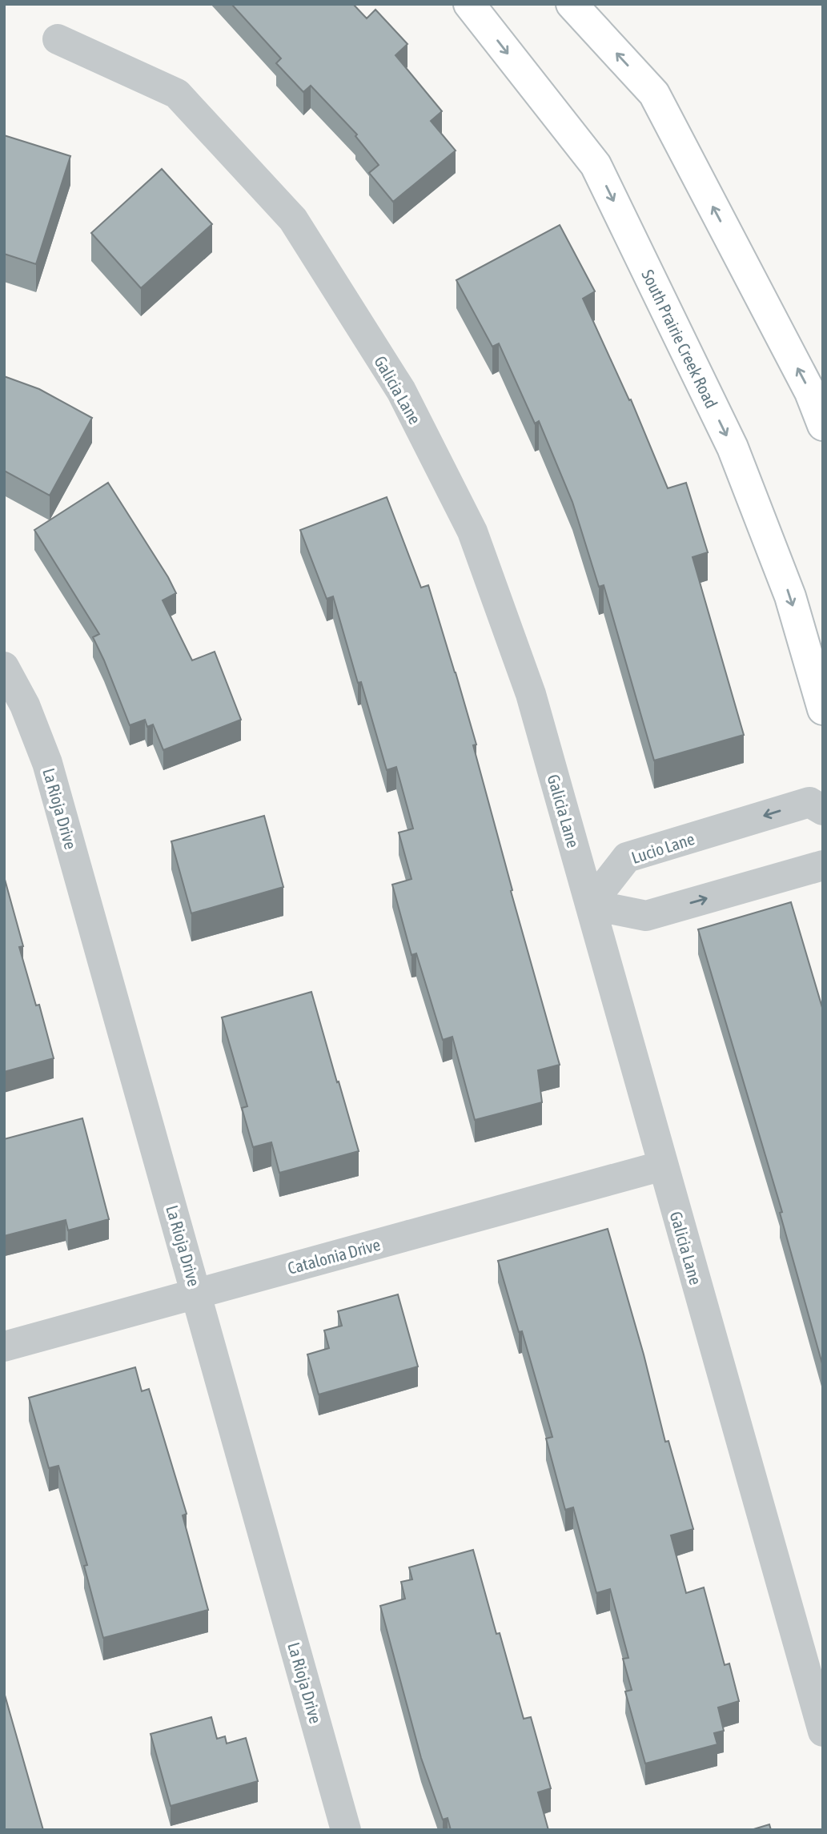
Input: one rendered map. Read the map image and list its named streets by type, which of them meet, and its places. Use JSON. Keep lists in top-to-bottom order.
{
  "streets": {
    "main road": ["South Prairie Creek Road"],
    "street": [
      "Galicia Lane",
      "La Rioja Drive",
      "Lucio Lane",
      "Catalonia Drive"
    ]
  },
  "crossings": [
    ["Galicia Lane", "Lucio Lane"],
    ["Galicia Lane", "Catalonia Drive"],
    ["La Rioja Drive", "Catalonia Drive"]
  ]
}
